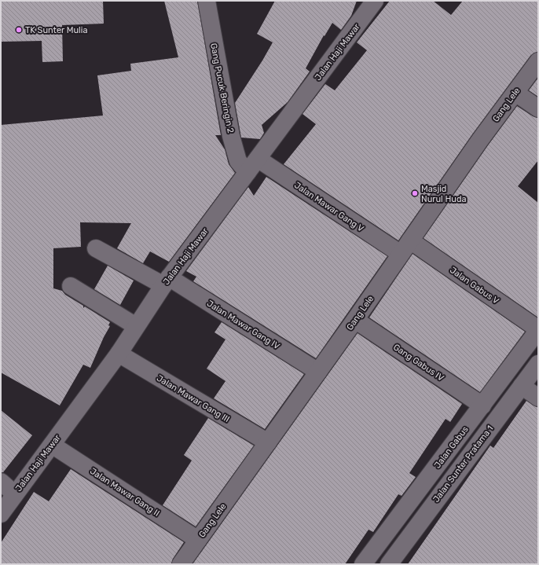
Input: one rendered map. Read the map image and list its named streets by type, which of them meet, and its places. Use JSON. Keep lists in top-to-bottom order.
{
  "streets": {
    "street": [
      "Jalan Haji Mawar",
      "Gang Pucuk Beringin 2",
      "Gang Lele",
      "Jalan Mawar Gang V",
      "Jalan Gabus V",
      "Jalan Mawar Gang IV",
      "Gang Gabus IV",
      "Jalan Mawar Gang III",
      "Jalan Gabus",
      "Jalan Sunter Pratama 1",
      "Jalan Mawar Gang II"
    ]
  },
  "crossings": [
    ["Jalan Haji Mawar", "Gang Pucuk Beringin 2"],
    ["Jalan Haji Mawar", "Jalan Mawar Gang V"],
    ["Jalan Haji Mawar", "Jalan Mawar Gang IV"],
    ["Jalan Haji Mawar", "Jalan Mawar Gang III"],
    ["Jalan Haji Mawar", "Jalan Mawar Gang II"],
    ["Gang Lele", "Jalan Mawar Gang V"],
    ["Gang Lele", "Jalan Gabus V"],
    ["Gang Lele", "Jalan Mawar Gang IV"],
    ["Gang Lele", "Gang Gabus IV"],
    ["Gang Lele", "Jalan Mawar Gang III"],
    ["Gang Lele", "Jalan Mawar Gang II"],
    ["Jalan Mawar Gang V", "Jalan Gabus V"],
    ["Jalan Gabus V", "Jalan Gabus"],
    ["Gang Gabus IV", "Jalan Gabus"]
  ],
  "places": ["TK Sunter Mulia", "Masjid Nurul Huda"]
}
